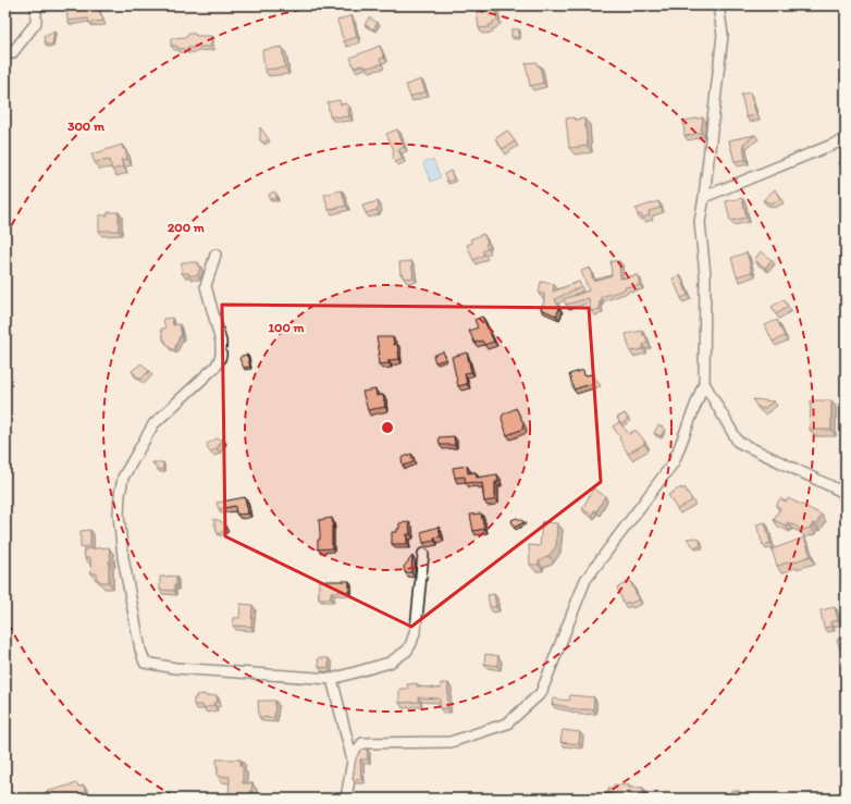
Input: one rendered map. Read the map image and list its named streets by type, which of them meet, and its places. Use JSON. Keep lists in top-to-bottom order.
{
  "rings": ["300 m", "200 m", "100 m"]
}
